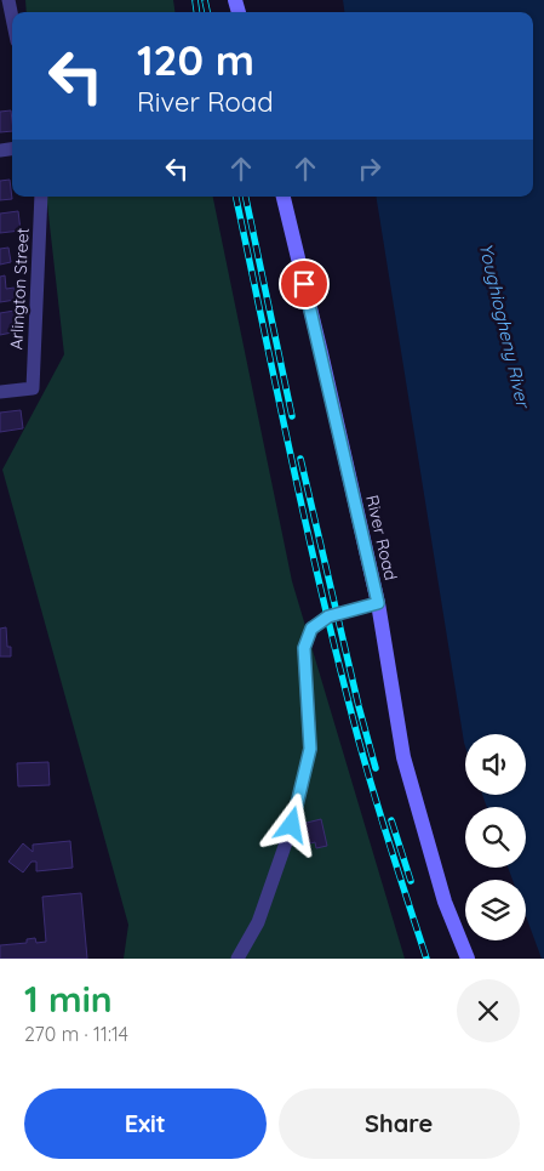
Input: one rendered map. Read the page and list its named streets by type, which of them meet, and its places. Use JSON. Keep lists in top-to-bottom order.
{
  "streets": {
    "street": ["Arlington Street", "River Road"]
  },
  "water": ["Youghiogheny River"],
  "page": {
    "turn": ["120 m", "River Road"],
    "heading": ["1 min", "270 m · 11:14"],
    "buttons": ["Exit", "Share"]
  }
}
